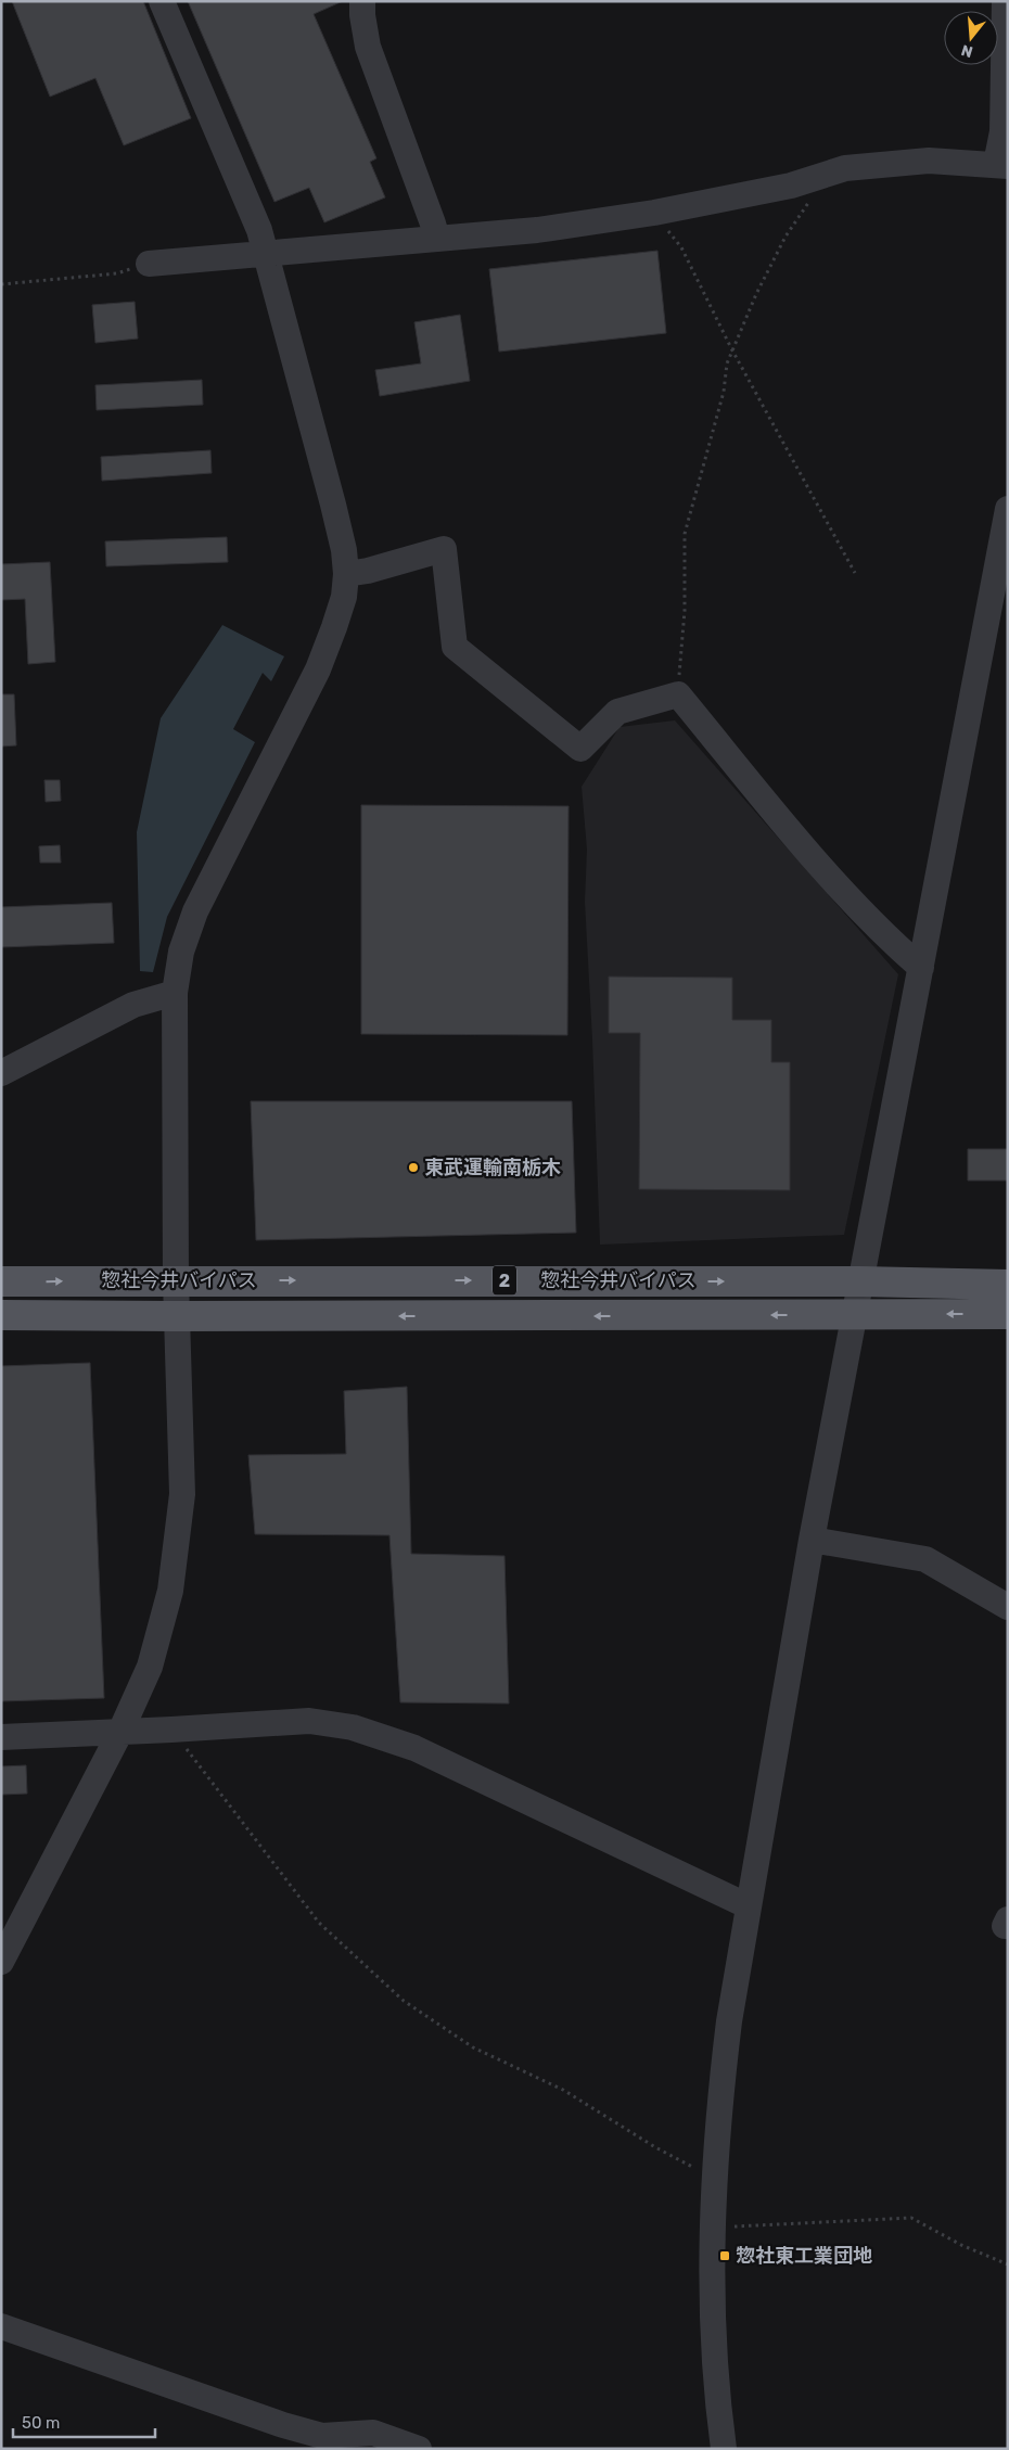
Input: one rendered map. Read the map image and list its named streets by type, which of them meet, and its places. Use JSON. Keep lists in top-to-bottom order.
{
  "streets": {
    "main road": ["惣社今井バイパス", "2"]
  },
  "places": {
    "other": ["東武運輸南栃木"],
    "transit": ["惣社東工業団地"]
  },
  "scale_bar": "50 m",
  "north": "bottom"
}
